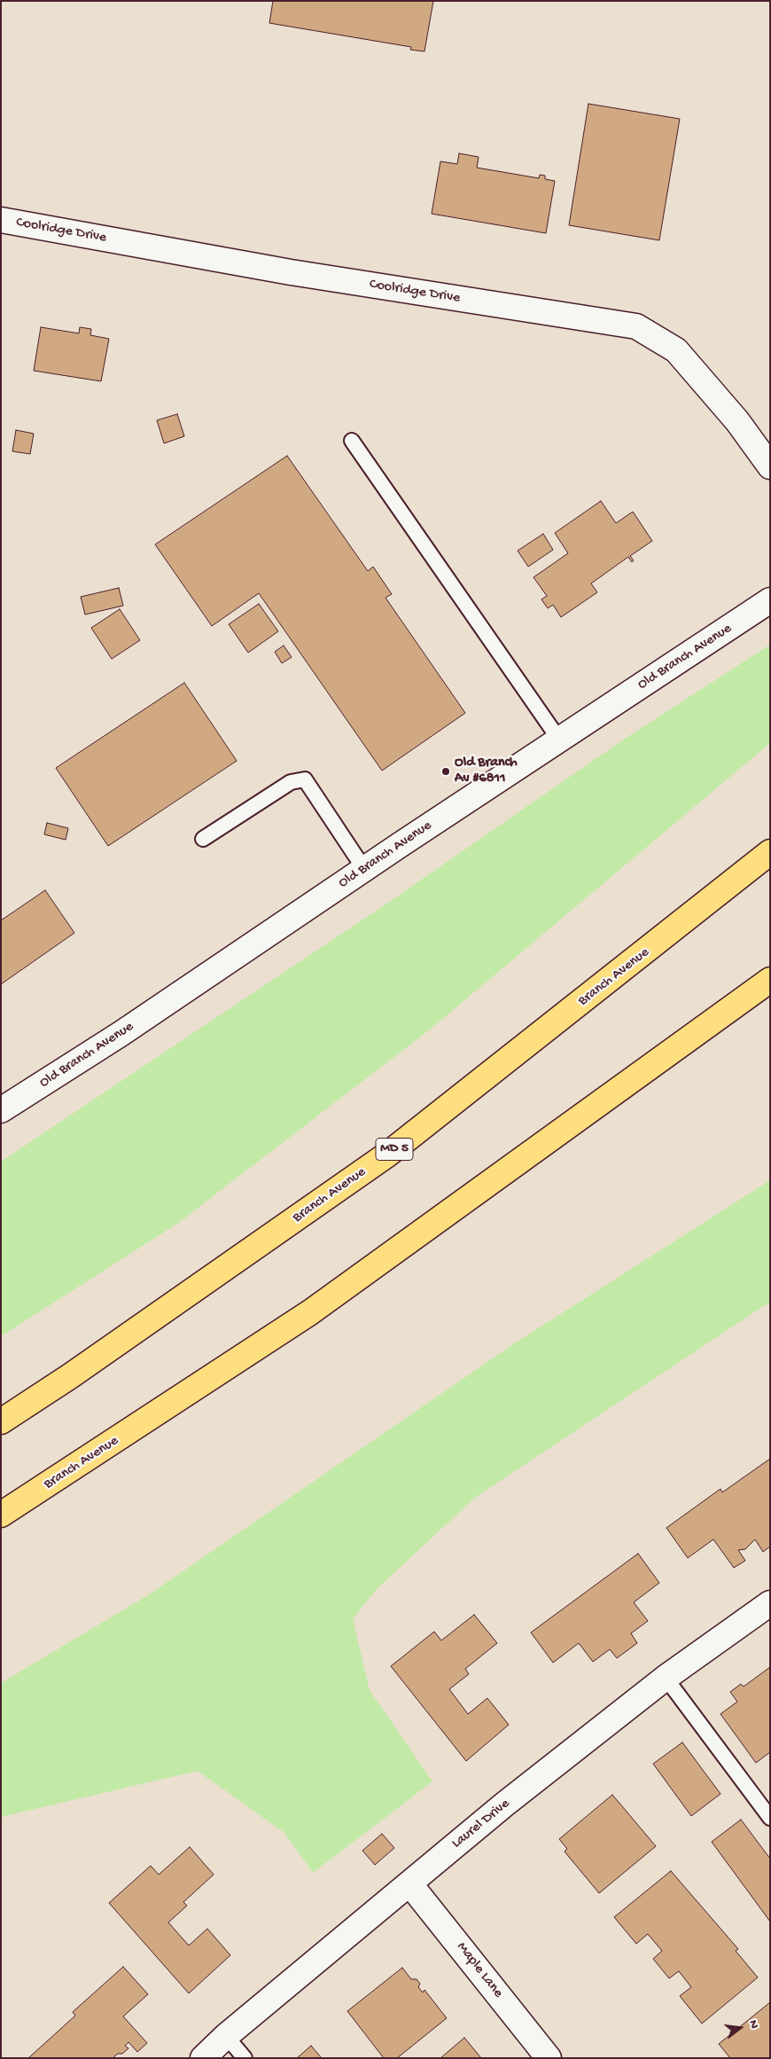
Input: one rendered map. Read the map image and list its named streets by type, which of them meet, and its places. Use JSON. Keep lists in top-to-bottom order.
{
  "streets": {
    "highway": ["Branch Avenue", "MD 5"],
    "street": [
      "Coolridge Drive",
      "Old Branch Avenue",
      "Laurel Drive",
      "Maple Lane"
    ]
  },
  "crossings": [
    ["Laurel Drive", "Maple Lane"]
  ],
  "places": ["Old Branch Av #6811"],
  "north": "right"
}
